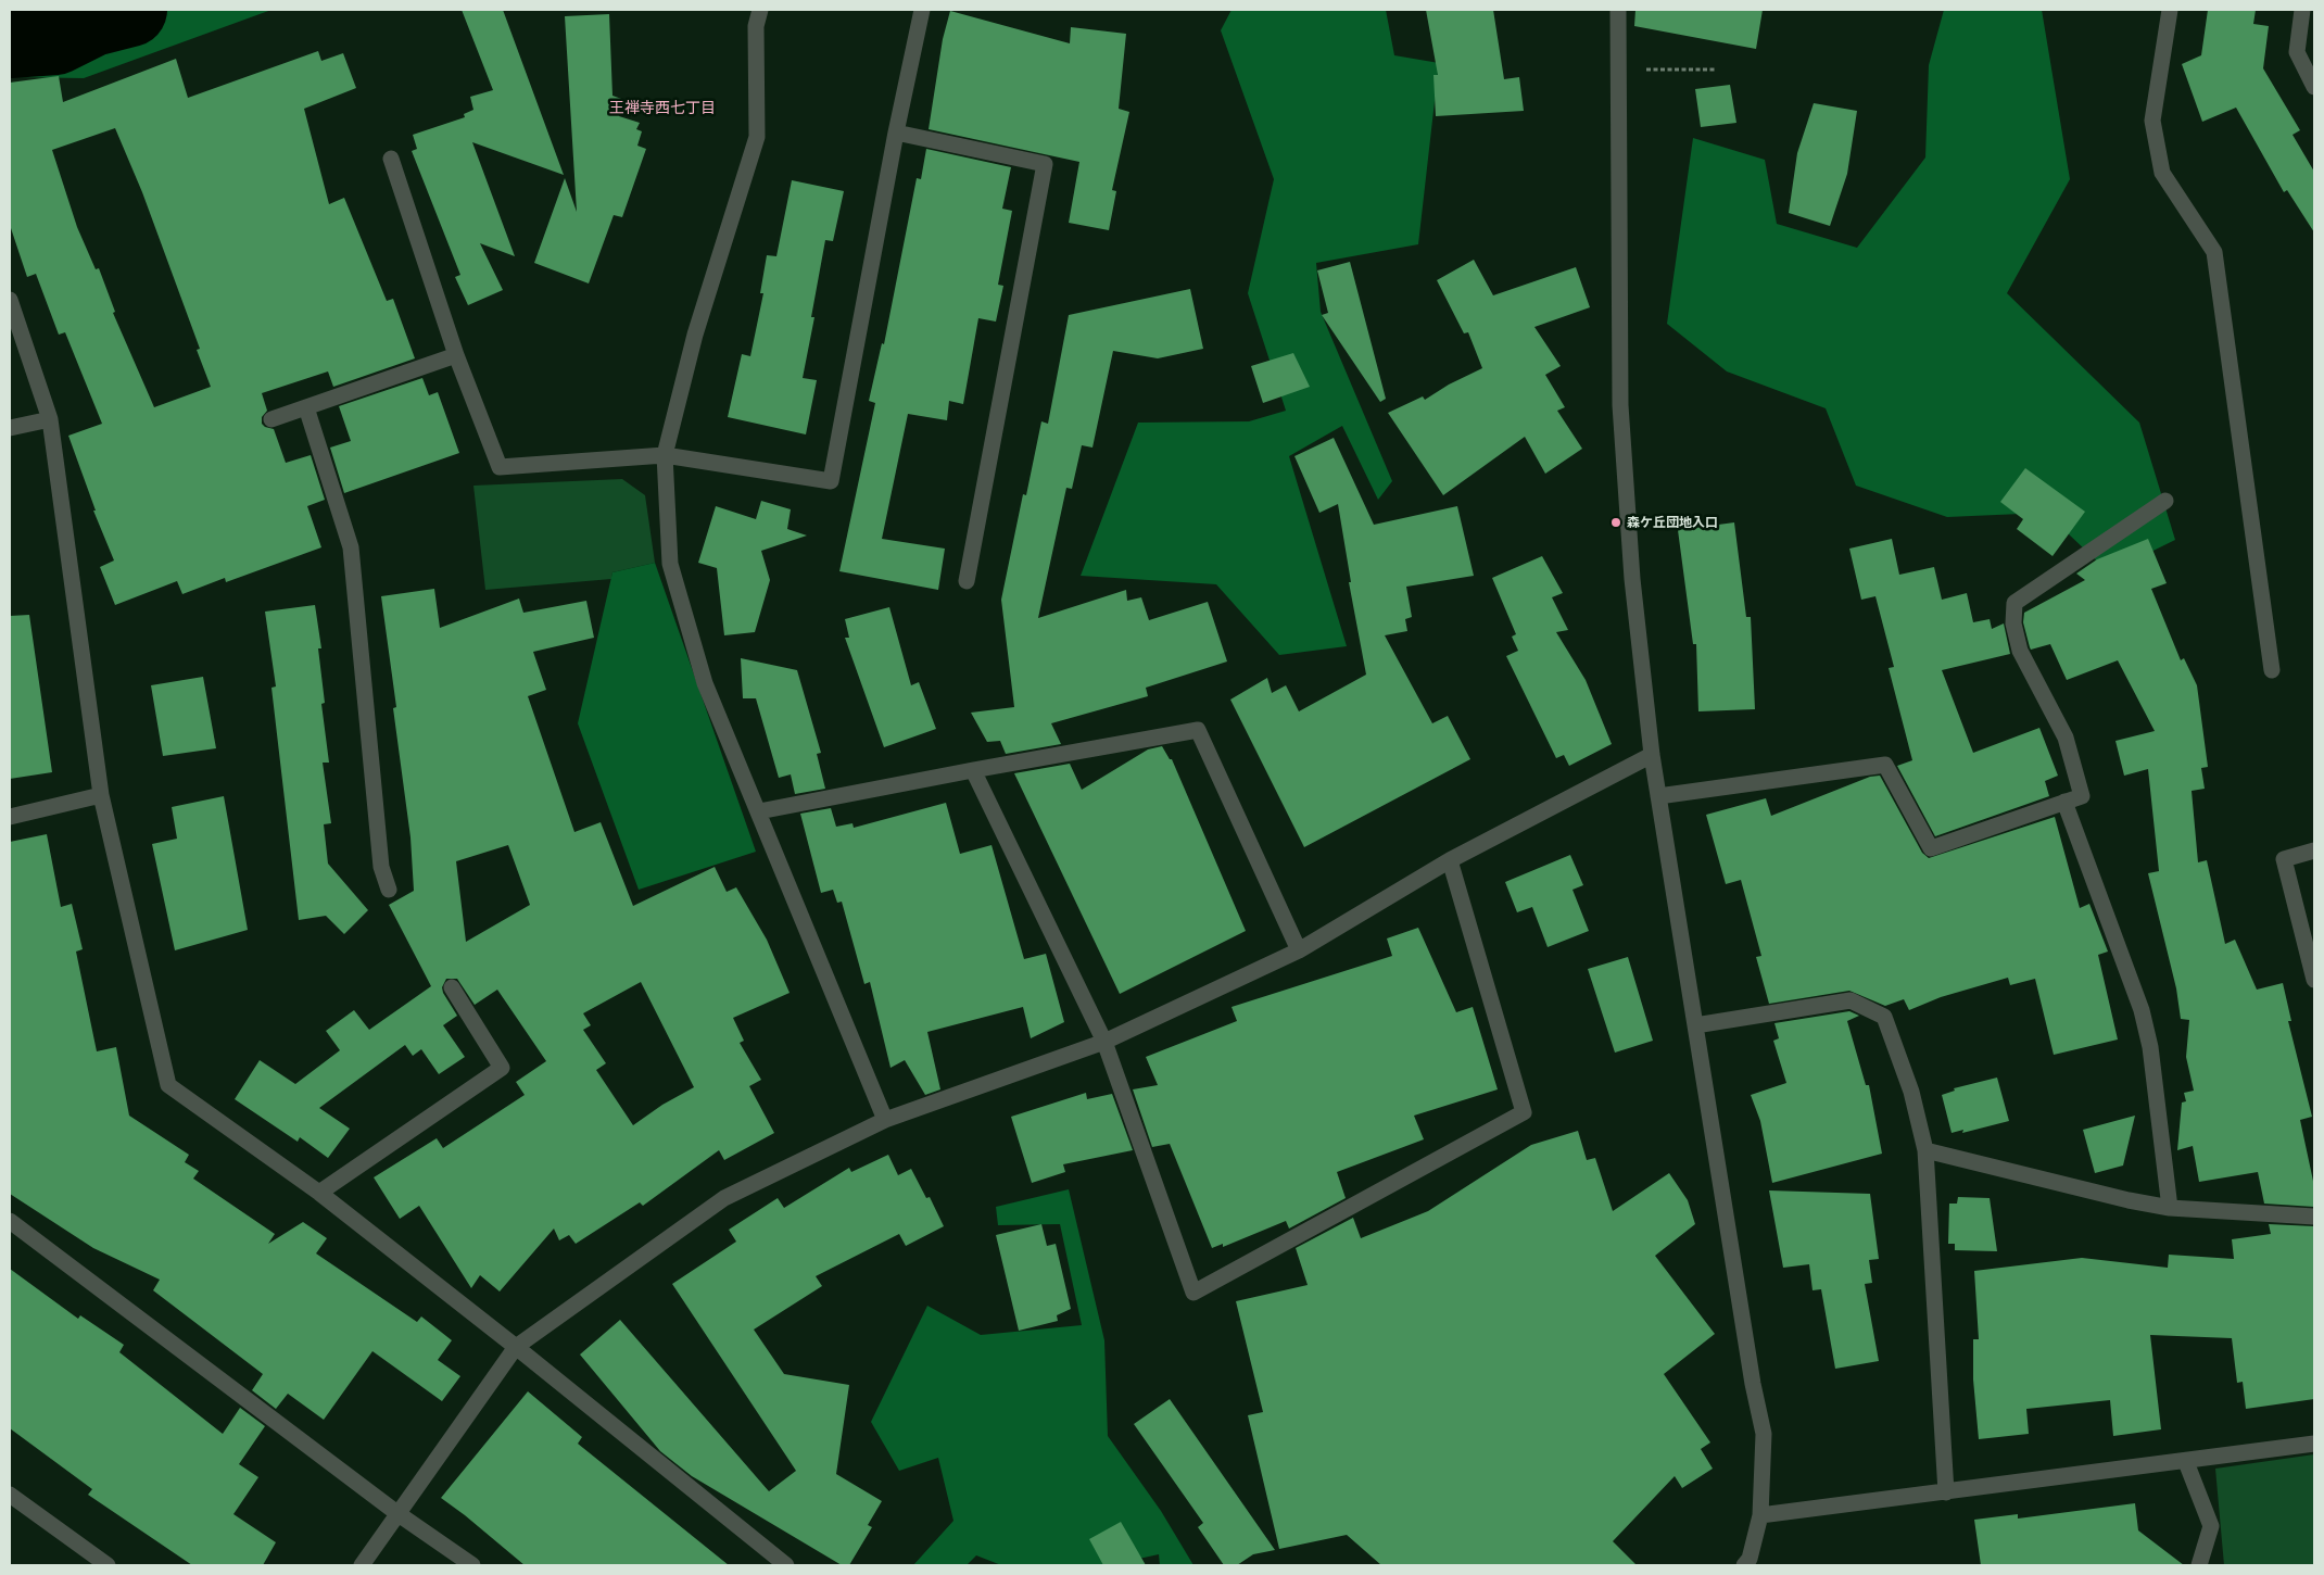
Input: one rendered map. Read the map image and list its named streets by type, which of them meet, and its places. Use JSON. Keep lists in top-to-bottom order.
{
  "districts": ["王禅寺西七丁目"],
  "places": ["森ケ丘団地入口"]
}
